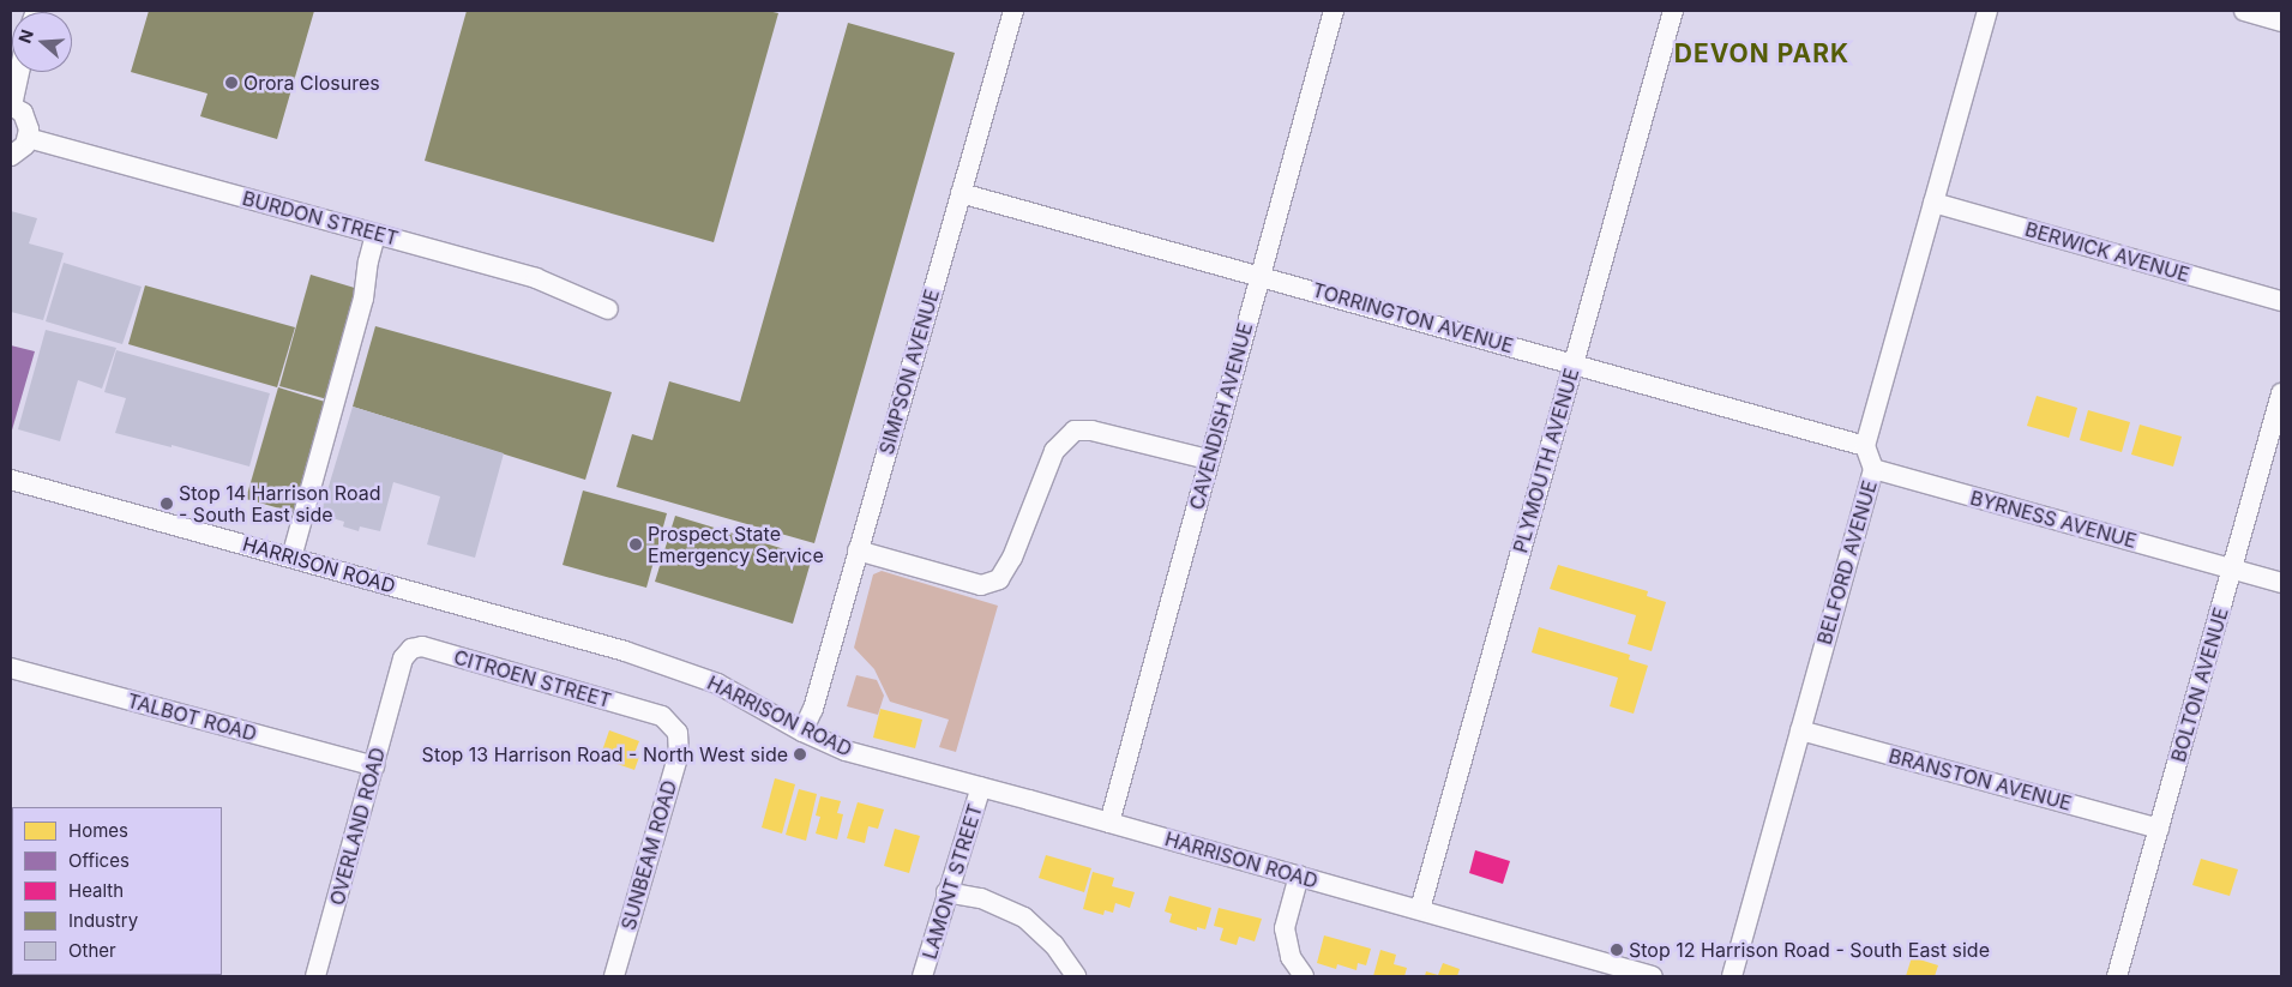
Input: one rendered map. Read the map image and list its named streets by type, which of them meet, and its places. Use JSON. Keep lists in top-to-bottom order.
{
  "streets": {
    "street": [
      "BURDON STREET",
      "BERWICK AVENUE",
      "TORRINGTON AVENUE",
      "SIMPSON AVENUE",
      "CAVENDISH AVENUE",
      "PLYMOUTH AVENUE",
      "BYRNESS AVENUE",
      "BELFORD AVENUE",
      "HARRISON ROAD",
      "CITROEN STREET",
      "BOLTON AVENUE",
      "TALBOT ROAD",
      "BRANSTON AVENUE",
      "OVERLAND ROAD",
      "SUNBEAM ROAD",
      "LAMONT STREET"
    ]
  },
  "crossings": [
    ["TORRINGTON AVENUE", "SIMPSON AVENUE"],
    ["TORRINGTON AVENUE", "CAVENDISH AVENUE"],
    ["TORRINGTON AVENUE", "PLYMOUTH AVENUE"],
    ["TORRINGTON AVENUE", "BELFORD AVENUE"],
    ["SIMPSON AVENUE", "HARRISON ROAD"],
    ["CAVENDISH AVENUE", "HARRISON ROAD"],
    ["PLYMOUTH AVENUE", "HARRISON ROAD"],
    ["BYRNESS AVENUE", "BELFORD AVENUE"],
    ["BYRNESS AVENUE", "BOLTON AVENUE"],
    ["BELFORD AVENUE", "BRANSTON AVENUE"],
    ["HARRISON ROAD", "LAMONT STREET"],
    ["CITROEN STREET", "OVERLAND ROAD"],
    ["CITROEN STREET", "SUNBEAM ROAD"],
    ["BOLTON AVENUE", "BRANSTON AVENUE"],
    ["TALBOT ROAD", "OVERLAND ROAD"]
  ],
  "districts": ["DEVON PARK"],
  "places": [
    "Orora Closures",
    "Stop 14 Harrison Road - South East side",
    "Prospect State Emergency Service",
    "Stop 13 Harrison Road - North West side",
    "Stop 12 Harrison Road - South East side"
  ],
  "legend": [
    "Homes",
    "Offices",
    "Health",
    "Industry",
    "Other"
  ],
  "north": "left"
}
